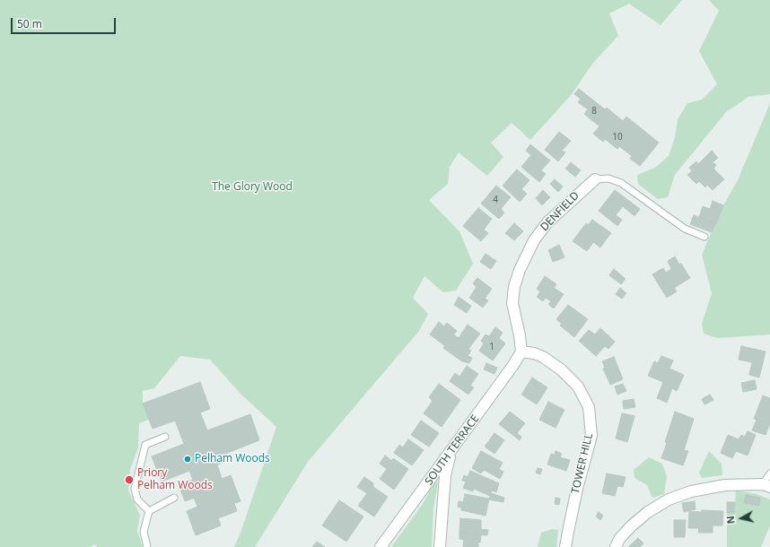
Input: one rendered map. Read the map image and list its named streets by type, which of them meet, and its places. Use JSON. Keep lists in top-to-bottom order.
{
  "streets": {
    "street": ["DENFIELD", "SOUTH TERRACE", "TOWER HILL"]
  },
  "crossings": [
    ["DENFIELD", "SOUTH TERRACE"],
    ["DENFIELD", "TOWER HILL"],
    ["SOUTH TERRACE", "TOWER HILL"]
  ],
  "parks": ["The Glory Wood"],
  "places": ["Pelham Woods", "Priory Pelham Woods"],
  "house_numbers": [
    "8",
    "10",
    "4",
    "1"
  ],
  "scale_bar": "50 m",
  "north": "left"
}
